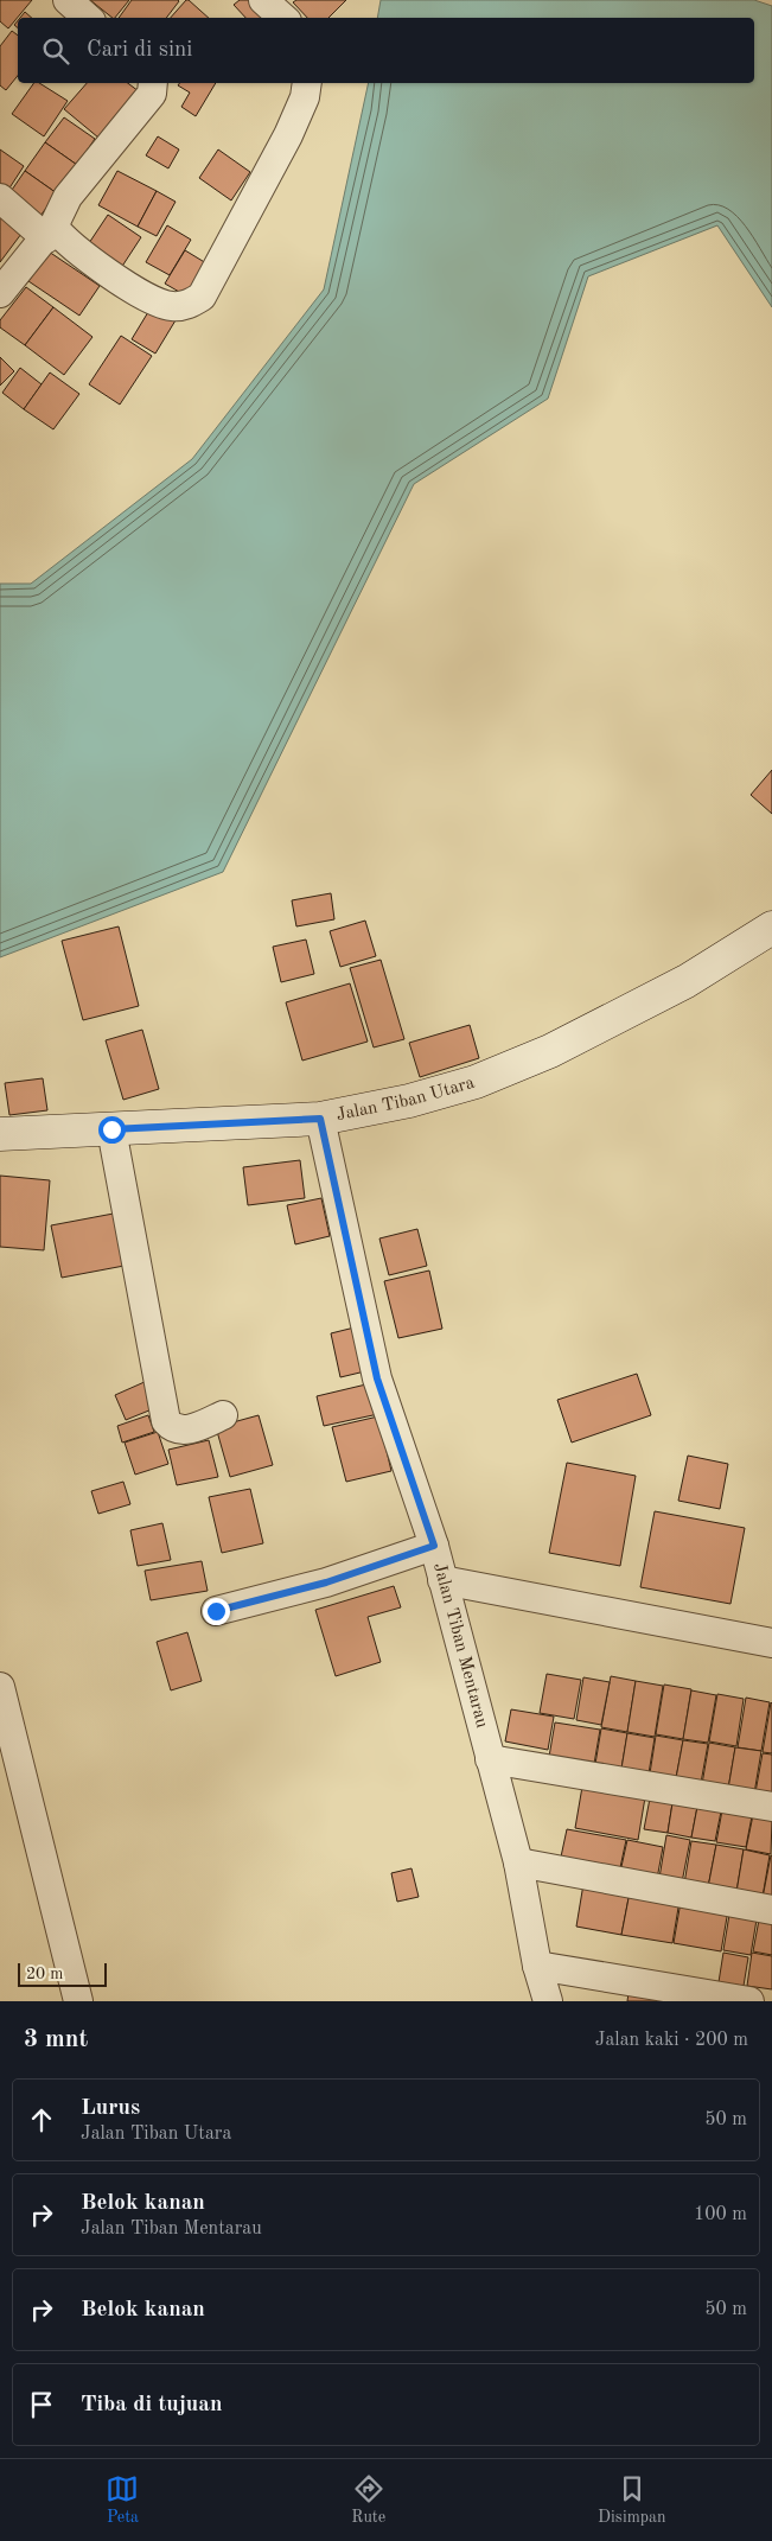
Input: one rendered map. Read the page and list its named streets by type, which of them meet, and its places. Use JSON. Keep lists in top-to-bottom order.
{
  "streets": {
    "street": ["Jalan Tiban Utara", "Jalan Tiban Mentarau"]
  },
  "crossings": [
    ["Jalan Tiban Utara", "Jalan Tiban Mentarau"]
  ],
  "scale_bar": "20 m",
  "page": {
    "search": "Cari di sini",
    "scale": "20 m",
    "heading": ["3 mnt", "Jalan kaki · 200 m"],
    "list": [
      ["Lurus", "Jalan Tiban Utara", "50 m"],
      ["Belok kanan", "Jalan Tiban Mentarau", "100 m"],
      ["Belok kanan", "50 m"],
      "Tiba di tujuan"
    ],
    "nav": ["Peta", "Rute", "Disimpan"]
  }
}
